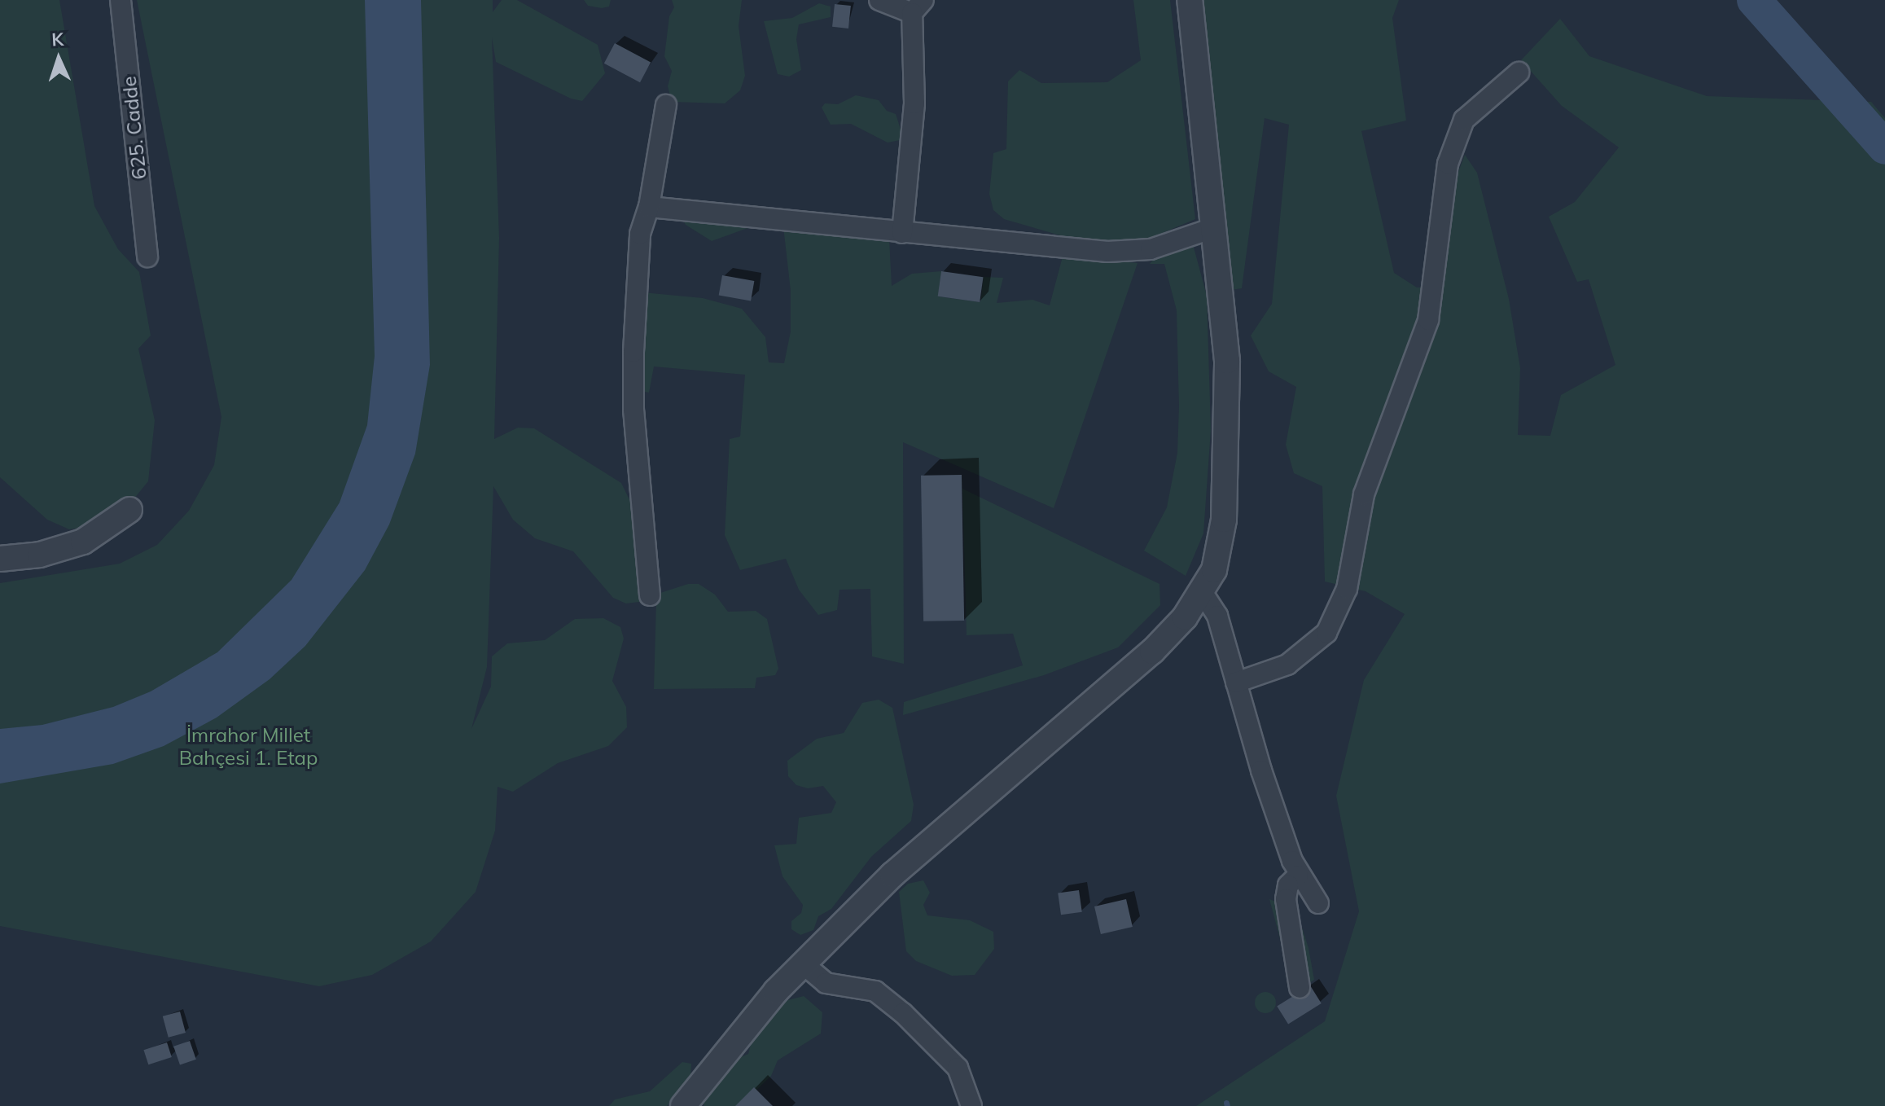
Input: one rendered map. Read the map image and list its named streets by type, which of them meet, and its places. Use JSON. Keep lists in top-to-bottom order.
{
  "streets": {
    "street": ["625. Cadde"]
  },
  "parks": ["İmrahor Millet Bahçesi 1. Etap"],
  "north": "top"
}
